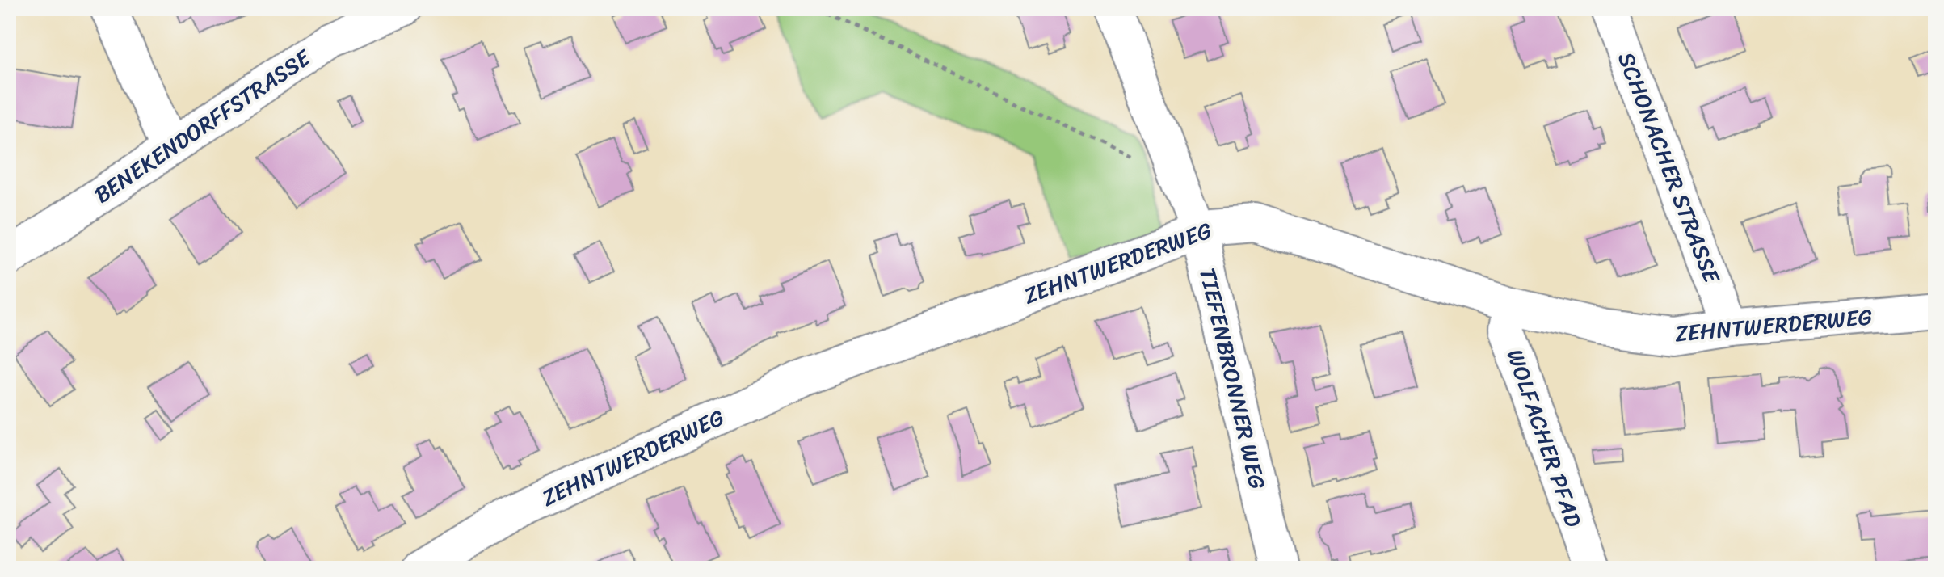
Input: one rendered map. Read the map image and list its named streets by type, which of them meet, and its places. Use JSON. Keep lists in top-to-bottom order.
{
  "streets": {
    "street": [
      "BENEKENDORFFSTRASSE",
      "SCHONACHER STRASSE",
      "ZEHNTWERDERWEG",
      "TIEFENBRONNER WEG",
      "WOLFACHER PFAD"
    ]
  },
  "crossings": [
    ["SCHONACHER STRASSE", "ZEHNTWERDERWEG"],
    ["ZEHNTWERDERWEG", "TIEFENBRONNER WEG"],
    ["ZEHNTWERDERWEG", "WOLFACHER PFAD"]
  ]
}
